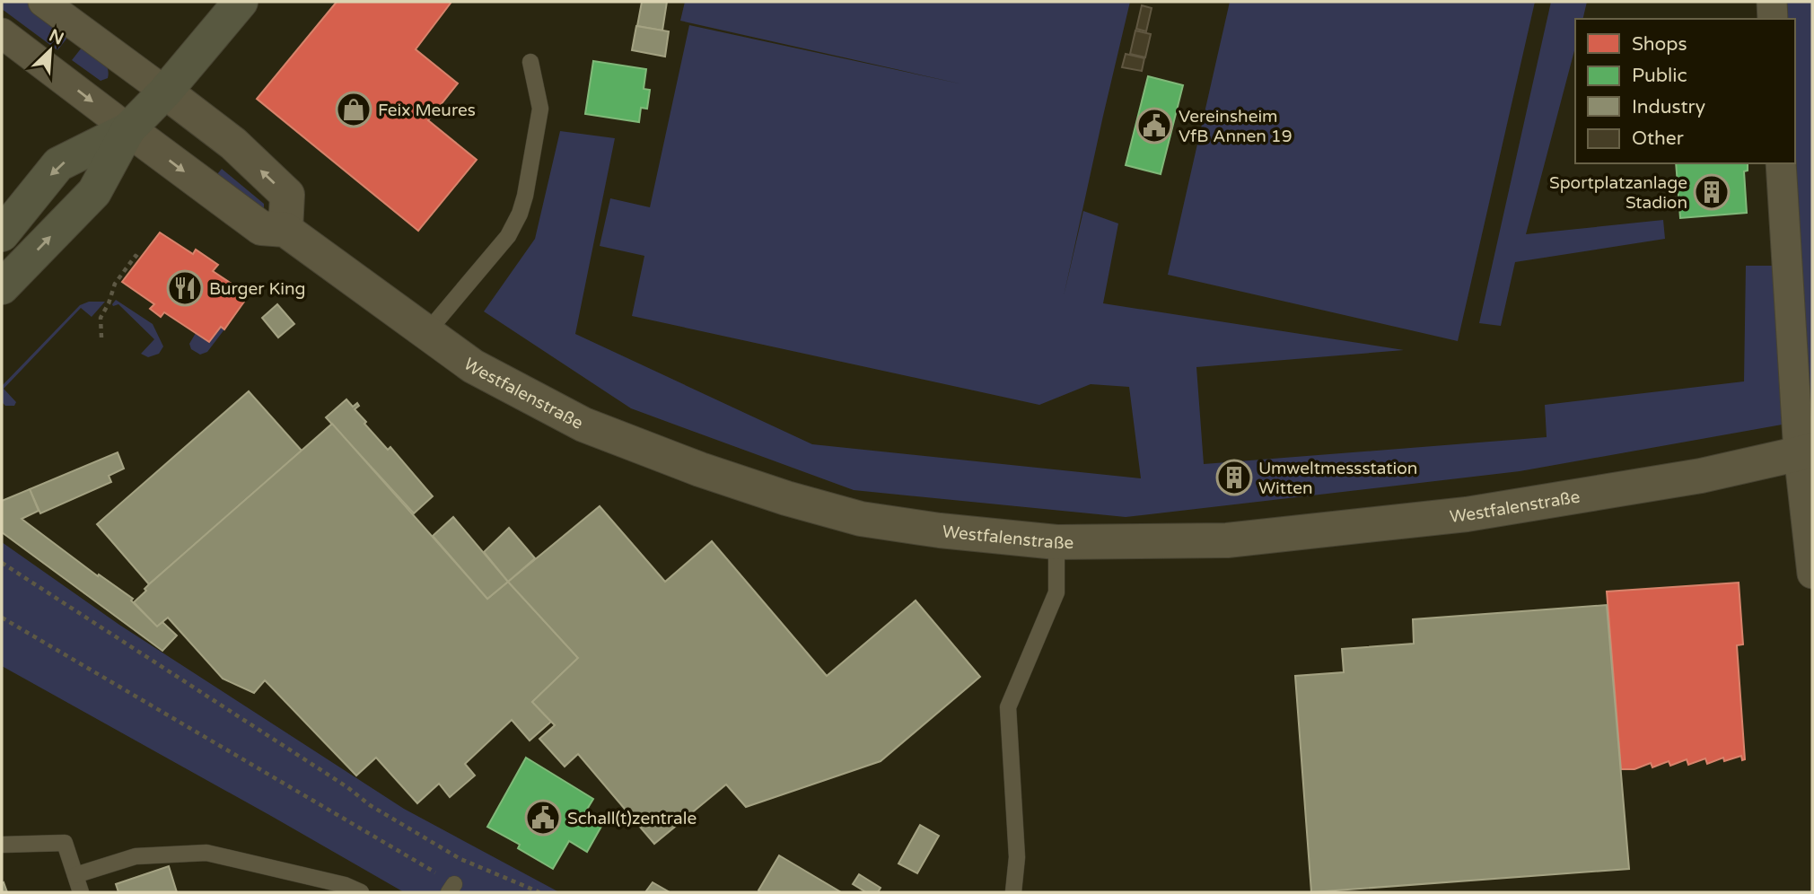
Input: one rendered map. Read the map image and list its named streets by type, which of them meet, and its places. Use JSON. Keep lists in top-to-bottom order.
{
  "streets": {
    "street": ["Westfalenstraße"]
  },
  "places": {
    "shop": ["Feix Meures"],
    "public building": ["Vereinsheim VfB Annen 19", "Schall(t)zentrale"],
    "building": ["Sportplatzanlage Stadion", "Umweltmessstation Witten"],
    "restaurant": ["Burger King"]
  },
  "legend": [
    "Shops",
    "Public",
    "Industry",
    "Other"
  ],
  "north": "top right"
}
